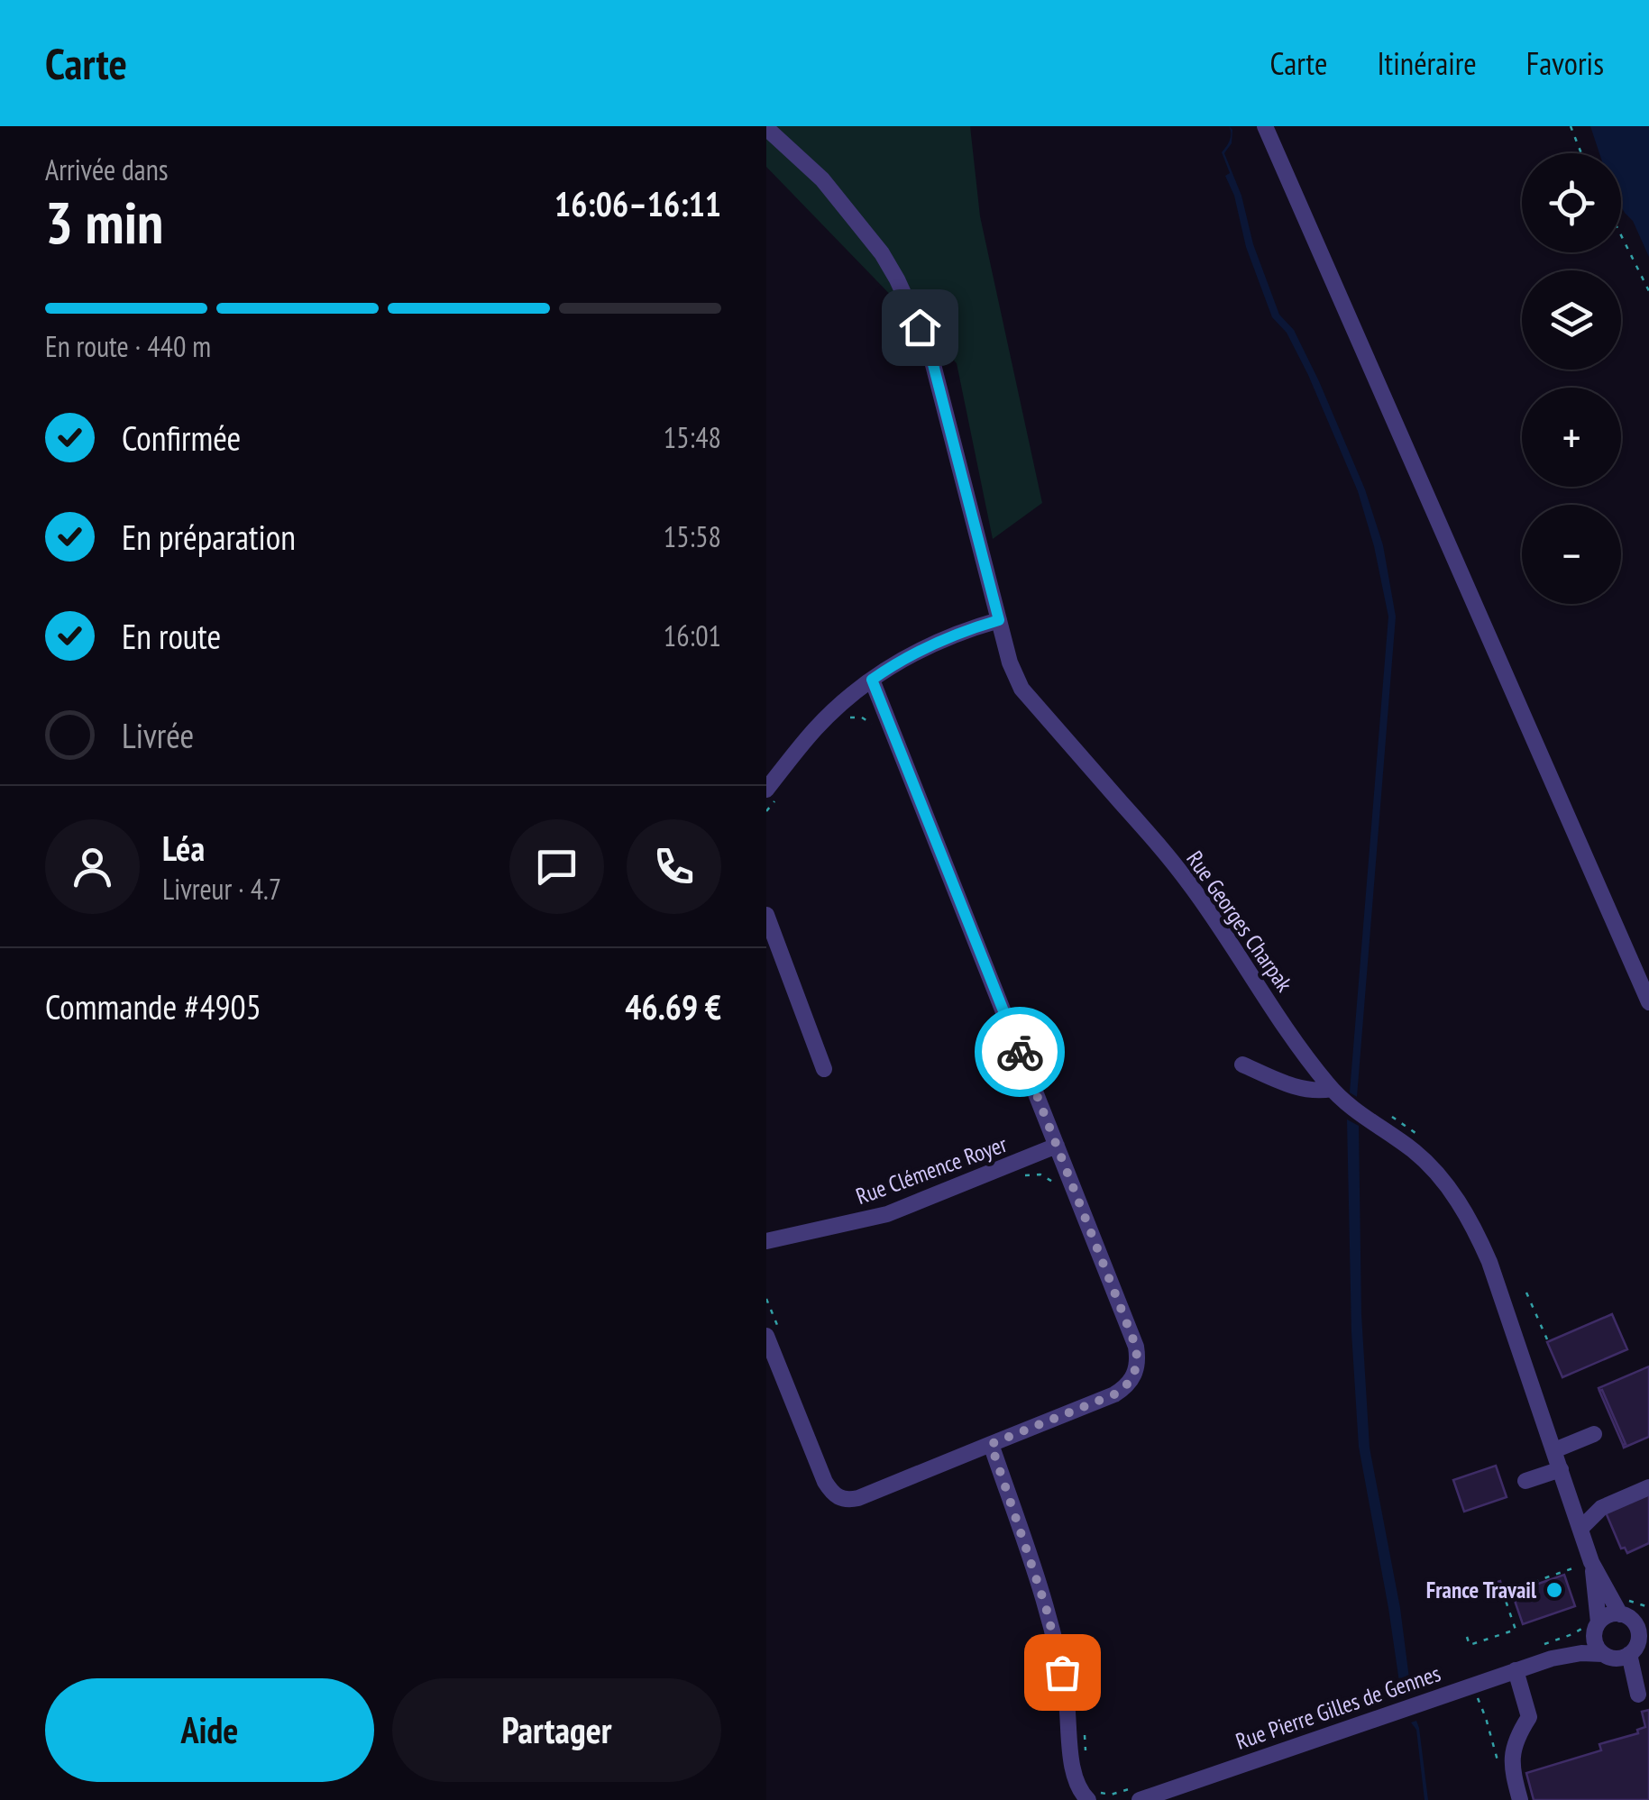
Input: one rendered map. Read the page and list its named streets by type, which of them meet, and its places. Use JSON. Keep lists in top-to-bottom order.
{
  "streets": {
    "street": ["Rue Georges Charpak", "Rue Clémence Royer", "Rue Pierre Gilles de Gennes"]
  },
  "crossings": [
    ["Rue Georges Charpak", "Rue Pierre Gilles de Gennes"]
  ],
  "places": ["France Travail"],
  "page": {
    "header": "Carte",
    "nav": ["Carte", "Itinéraire", "Favoris"],
    "heading": ["3 min", "Arrivée dans", "16:06–16:11"],
    "panel": [
      "Léa",
      "Livreur · 4.7",
      "Commande #4905",
      "46.69 €"
    ],
    "map_buttons": ["+", "−"],
    "bar": "En route · 440 m",
    "list": [
      ["Confirmée", "15:48"],
      ["En préparation", "15:58"],
      ["En route", "16:01"],
      "Livrée"
    ],
    "buttons": ["Aide", "Partager"]
  }
}
